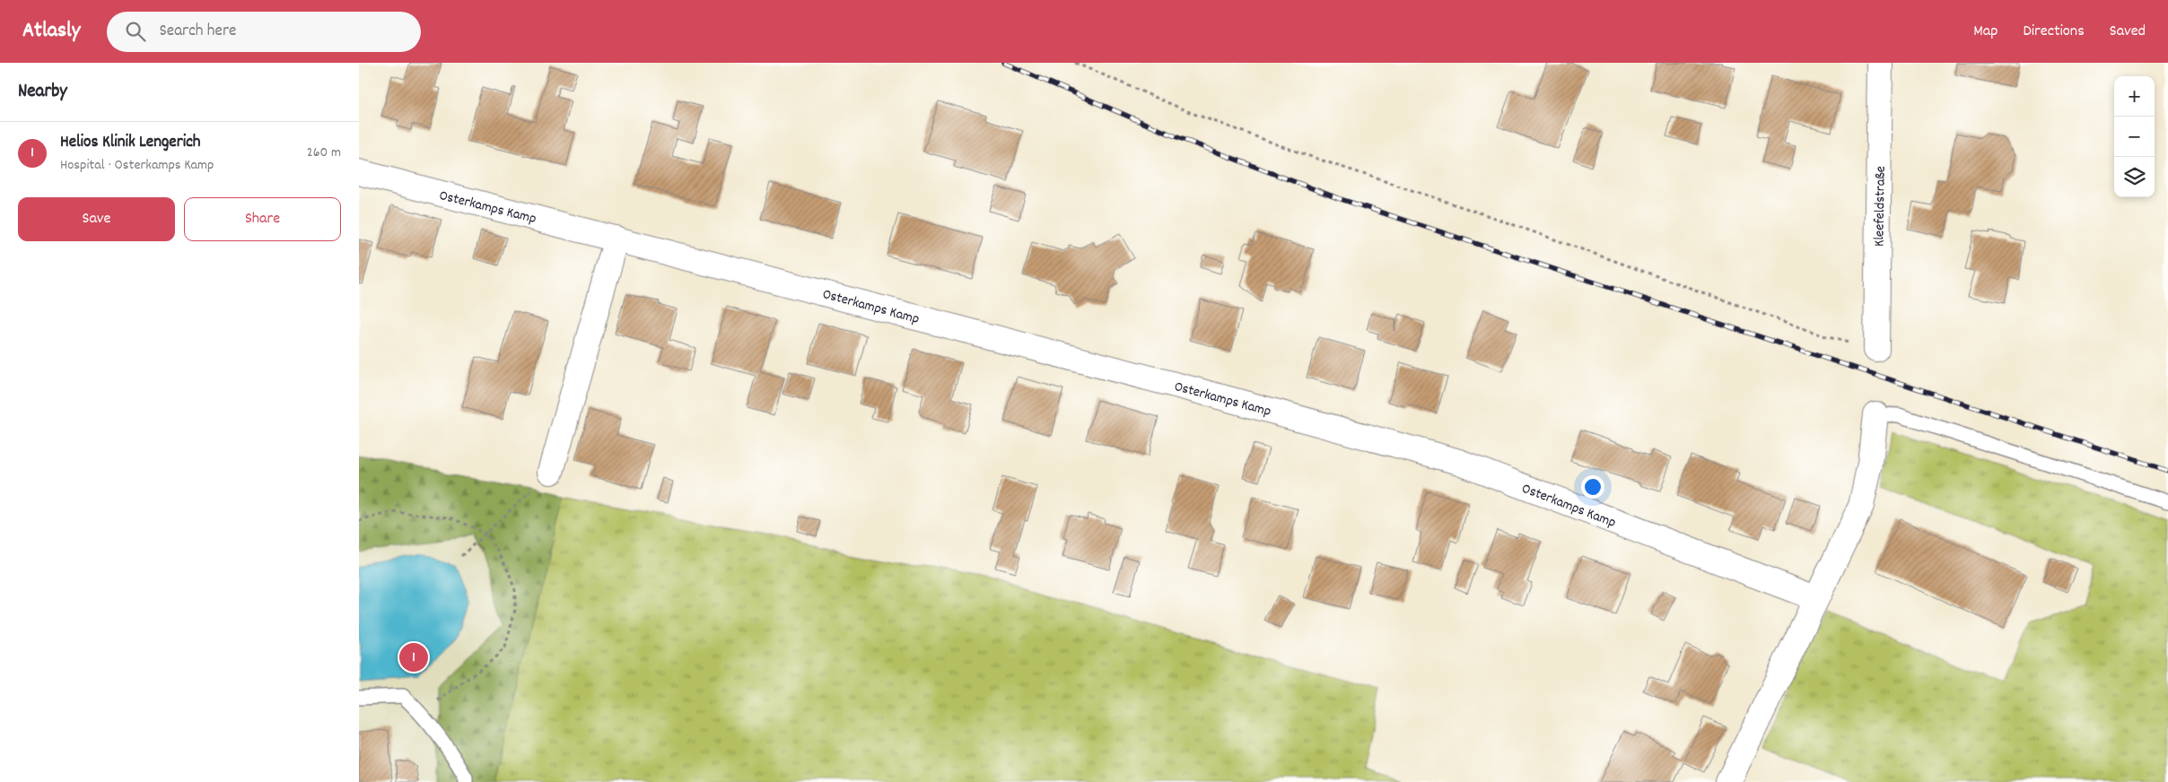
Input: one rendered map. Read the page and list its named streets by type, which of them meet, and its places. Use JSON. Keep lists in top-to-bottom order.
{
  "streets": {
    "street": ["Osterkamps Kamp", "Kleefeldstraße"]
  },
  "page": {
    "header": "Atlasly",
    "search": "Search here",
    "nav": ["Map", "Directions", "Saved"],
    "heading": "Nearby",
    "map_buttons": ["+", "−"],
    "list": [
      {
        "mark": "1",
        "name": "Helios Klinik Lengerich",
        "note": "Hospital · Osterkamps Kamp",
        "value": "260 m"
      }
    ],
    "buttons": ["Save", "Share"],
    "pins": "1"
  }
}
